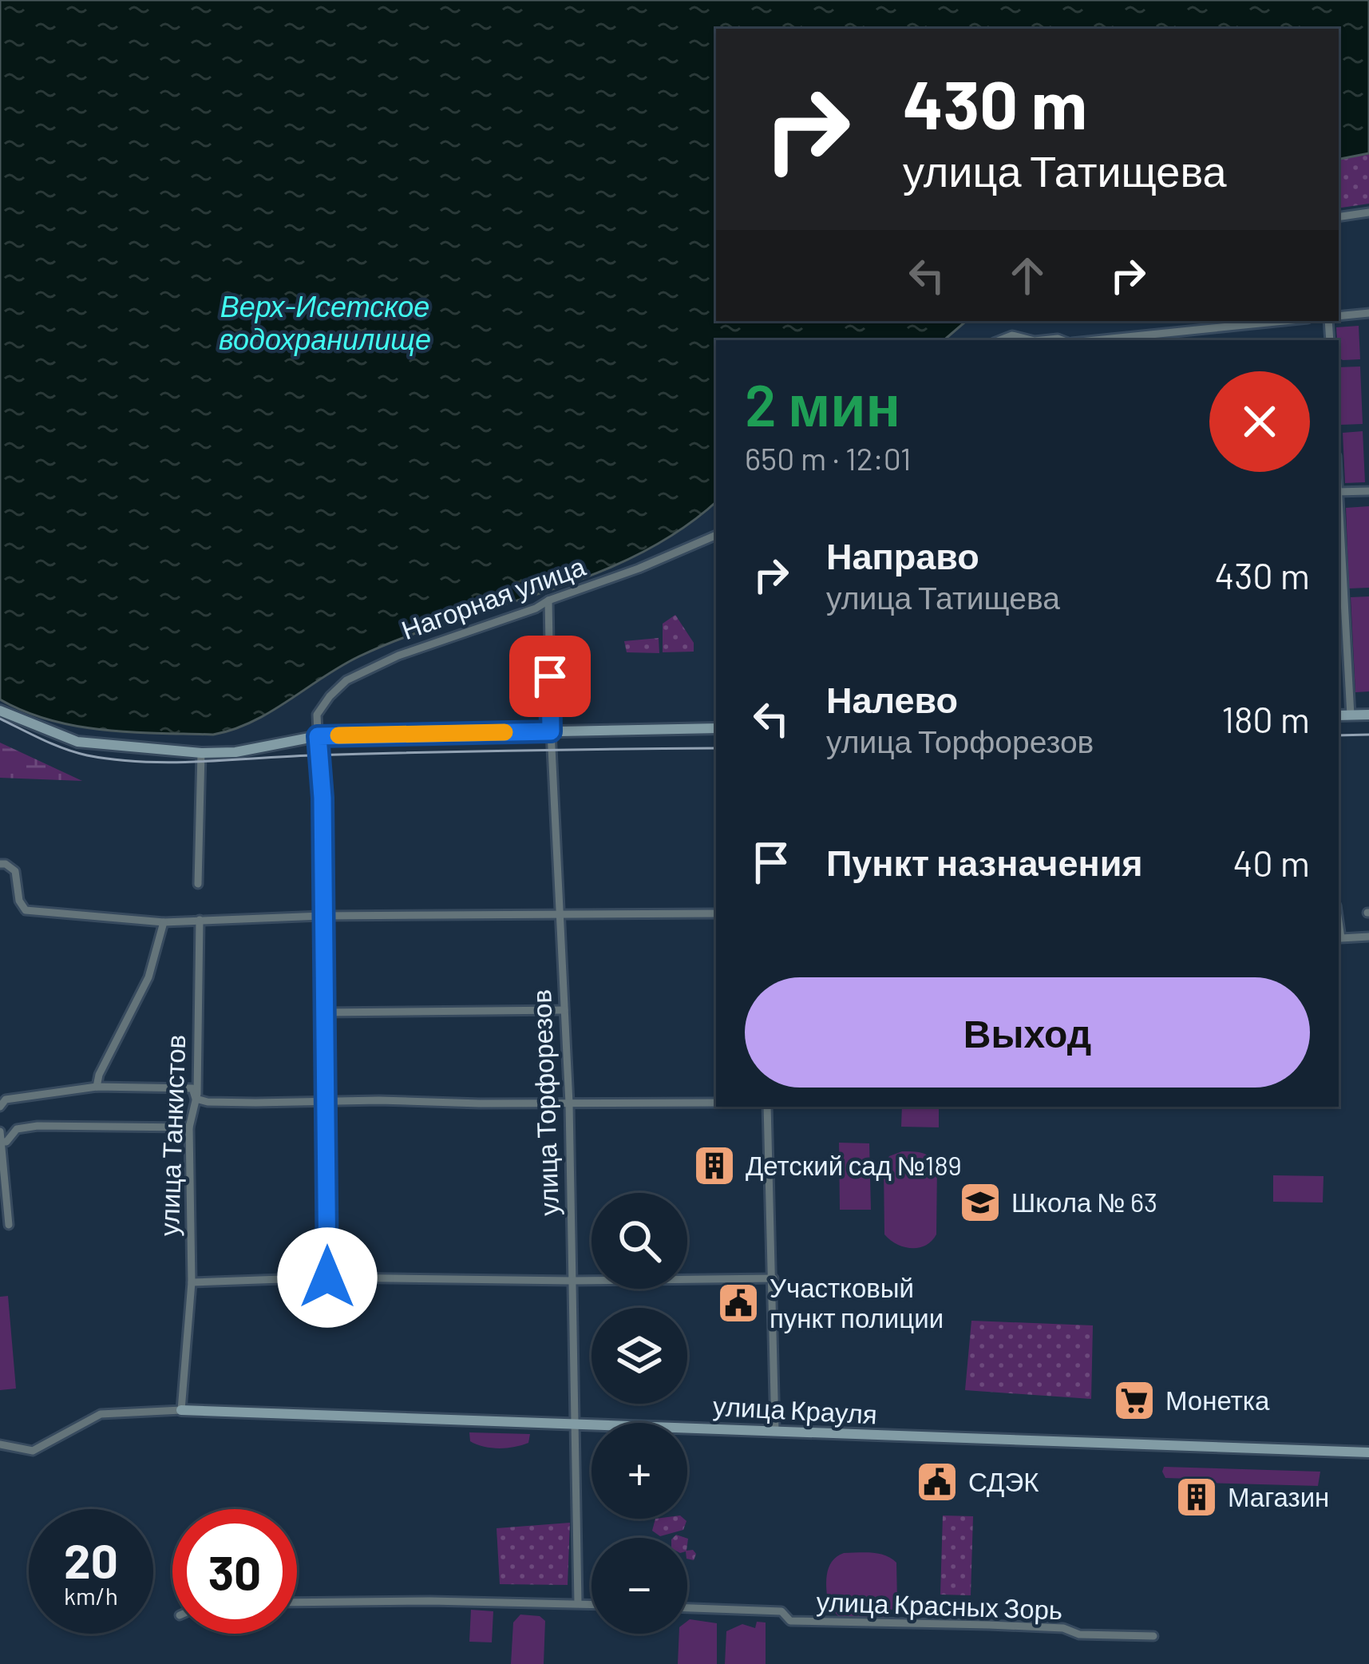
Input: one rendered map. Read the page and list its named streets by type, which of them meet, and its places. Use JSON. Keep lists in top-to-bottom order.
{
  "streets": {
    "street": [
      "Нагорная улица",
      "улица Торфорезов",
      "улица Танкистов",
      "улица Крауля",
      "улица Красных Зорь"
    ]
  },
  "crossings": [
    ["Нагорная улица", "улица Торфорезов"],
    ["улица Торфорезов", "улица Крауля"],
    ["улица Танкистов", "улица Крауля"]
  ],
  "water": ["Верх-Исетское водохранилище"],
  "places": {
    "building": ["Детский сад №189", "Магазин"],
    "school or university": ["Школа № 63"],
    "public building": ["Участковый пункт полиции", "СДЭК"],
    "supermarket": ["Монетка"]
  },
  "page": {
    "turn": ["430 m", "улица Татищева"],
    "heading": ["2 мин", "650 m · 12:01"],
    "list": [
      {
        "name": "Направо",
        "note": "улица Татищева",
        "value": "430 m"
      },
      {
        "name": "Налево",
        "note": "улица Торфорезов",
        "value": "180 m"
      },
      {
        "name": "Пункт назначения",
        "value": "40 m"
      }
    ],
    "buttons": "Выход",
    "map_buttons": ["+", "−"],
    "speed": "20 km/h",
    "limit": "30"
  }
}
